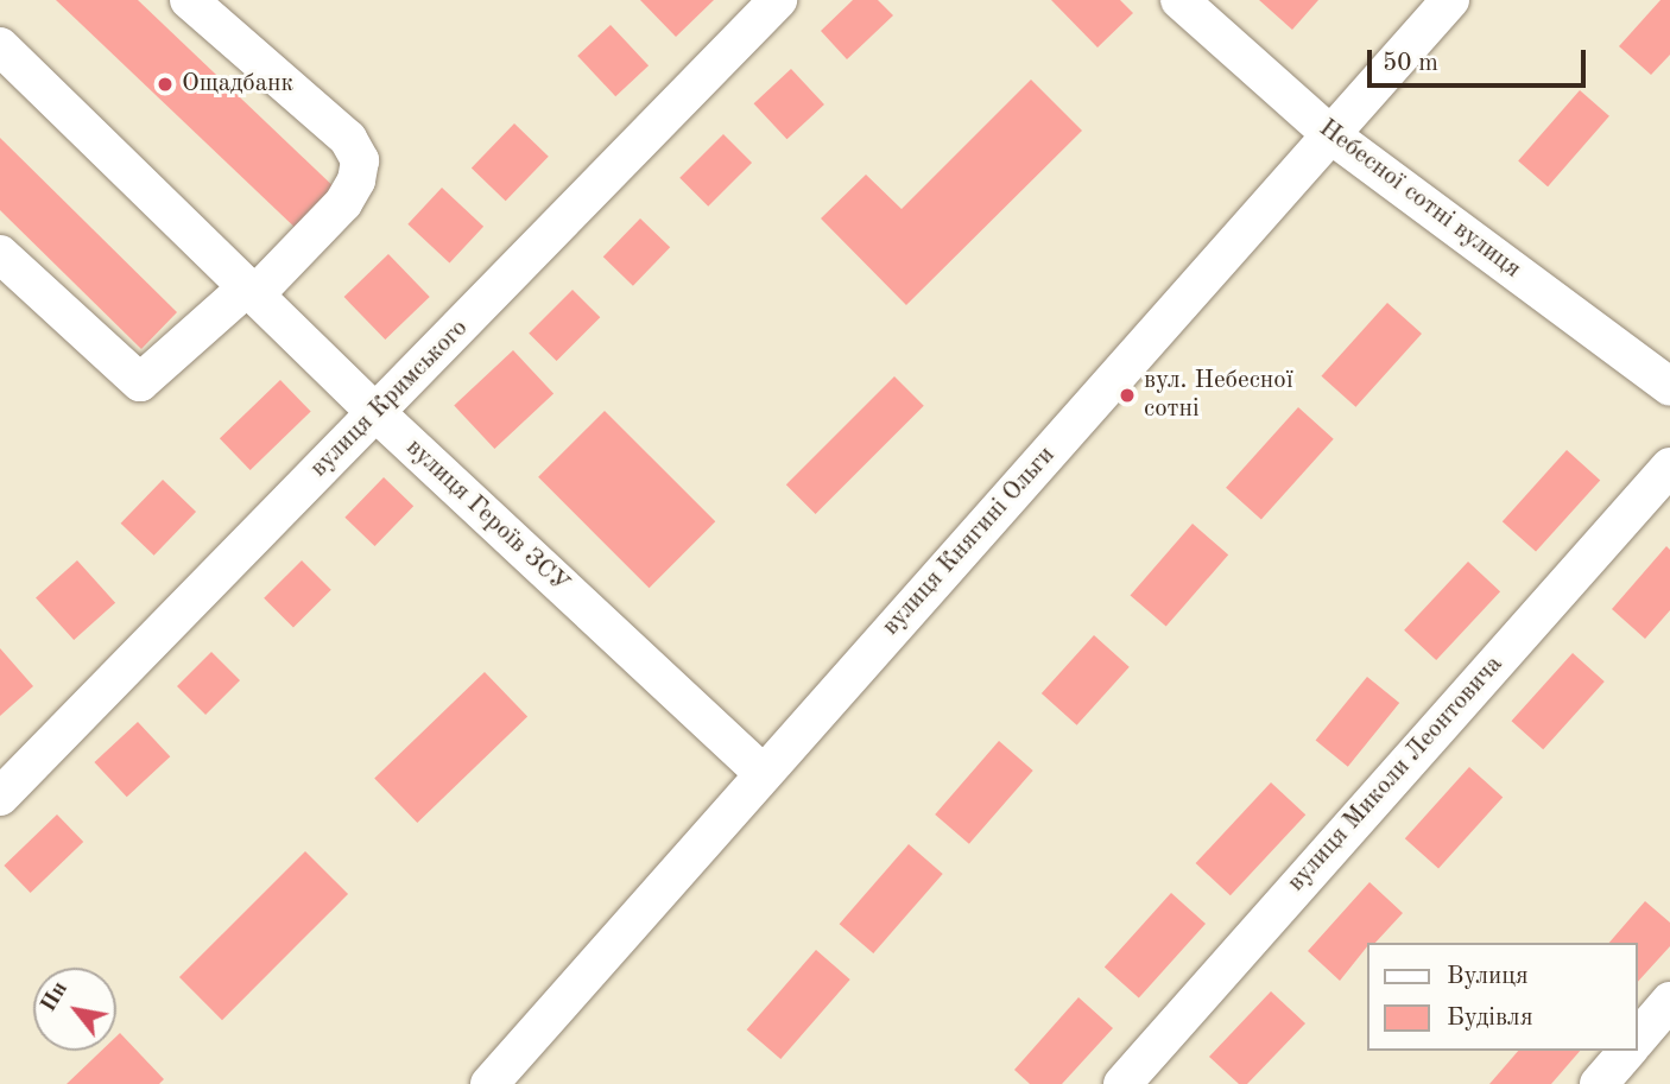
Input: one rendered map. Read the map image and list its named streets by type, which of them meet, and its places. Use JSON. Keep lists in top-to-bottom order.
{
  "streets": {
    "street": [
      "Небесної сотні вулиця",
      "вулиця Кримського",
      "вулиця Героїв ЗСУ",
      "вулиця Княгині Ольги",
      "вулиця Миколи Леонтовича"
    ]
  },
  "crossings": [
    ["Небесної сотні вулиця", "вулиця Княгині Ольги"],
    ["вулиця Кримського", "вулиця Героїв ЗСУ"],
    ["вулиця Героїв ЗСУ", "вулиця Княгині Ольги"]
  ],
  "places": ["Ощадбанк", "вул. Небесної сотні"],
  "legend": ["Вулиця", "Будівля"],
  "scale_bar": "50 m",
  "north": "top left"
}
